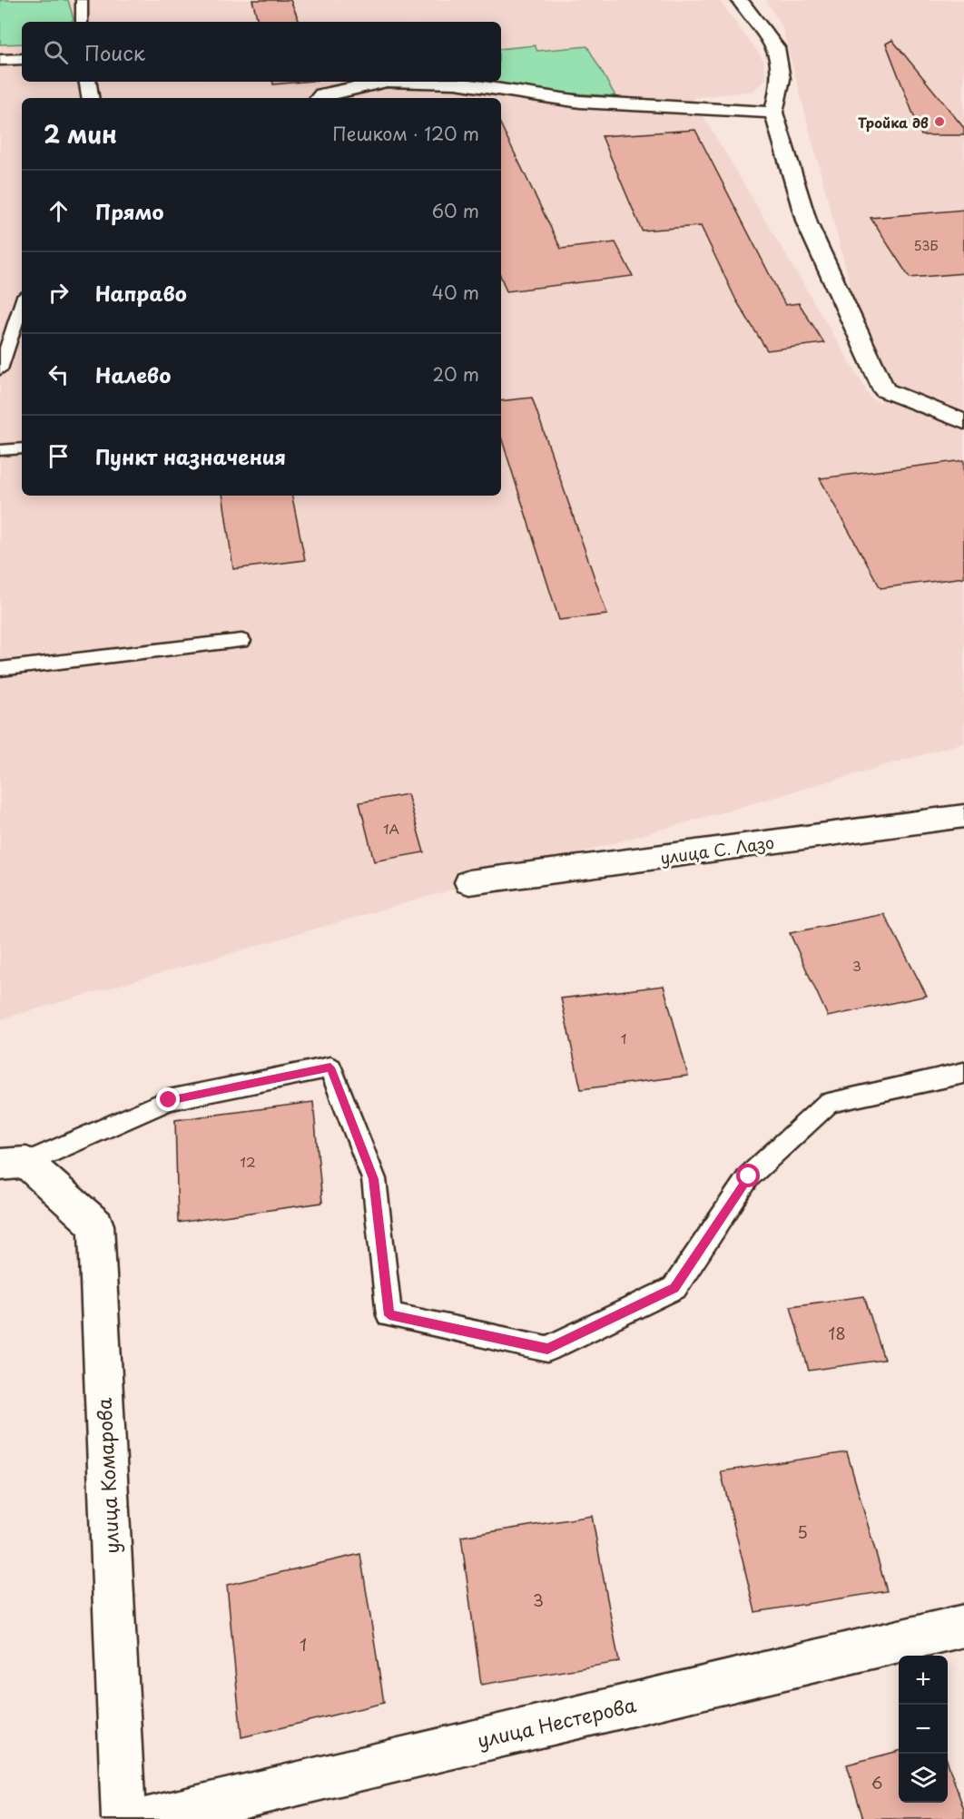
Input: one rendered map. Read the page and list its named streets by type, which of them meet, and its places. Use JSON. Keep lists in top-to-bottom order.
{
  "streets": {
    "street": ["улица С. Лазо", "улица Комарова", "улица Нестерова"]
  },
  "places": ["Тройка дв"],
  "house_numbers": [
    "53Б",
    "1А",
    "3",
    "1",
    "12",
    "18",
    "5",
    "3",
    "1",
    "6"
  ],
  "page": {
    "search": "Поиск",
    "heading": ["2 мин", "Пешком · 120 m"],
    "list": [
      ["Прямо", "60 m"],
      ["Направо", "40 m"],
      ["Налево", "20 m"],
      "Пункт назначения"
    ],
    "map_buttons": ["+", "−"]
  }
}
